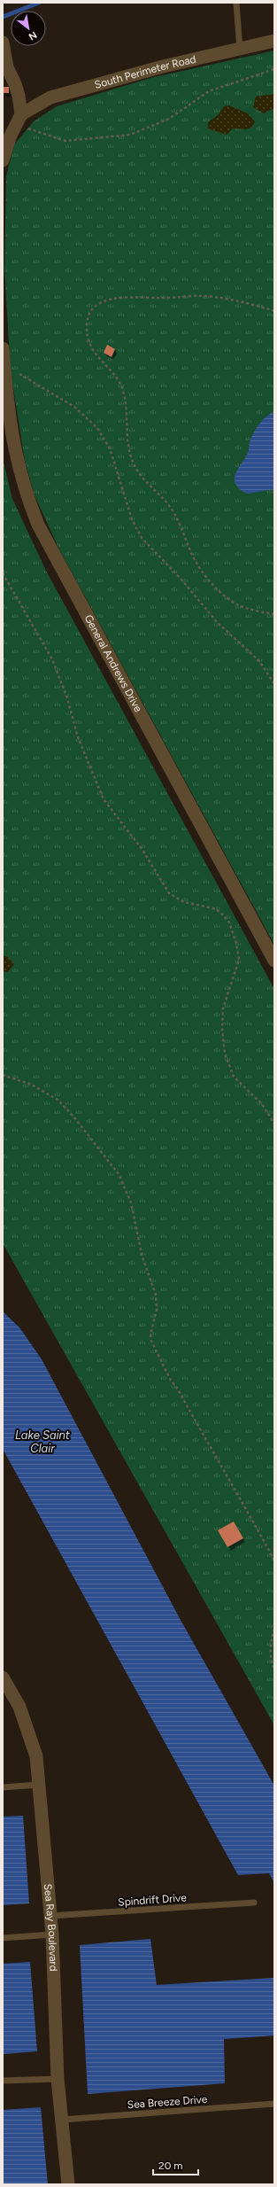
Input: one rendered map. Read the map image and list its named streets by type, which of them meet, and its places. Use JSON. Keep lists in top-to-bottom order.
{
  "streets": {
    "street": ["South Perimeter Road", "General Andrews Drive", "Sea Ray Boulevard"],
    "lane": ["Spindrift Drive", "Sea Breeze Drive"]
  },
  "crossings": [
    ["Spindrift Drive", "Sea Ray Boulevard"],
    ["Sea Ray Boulevard", "Sea Breeze Drive"]
  ],
  "water": ["Lake Saint Clair"],
  "scale_bar": "20 m",
  "north": "bottom right"
}
